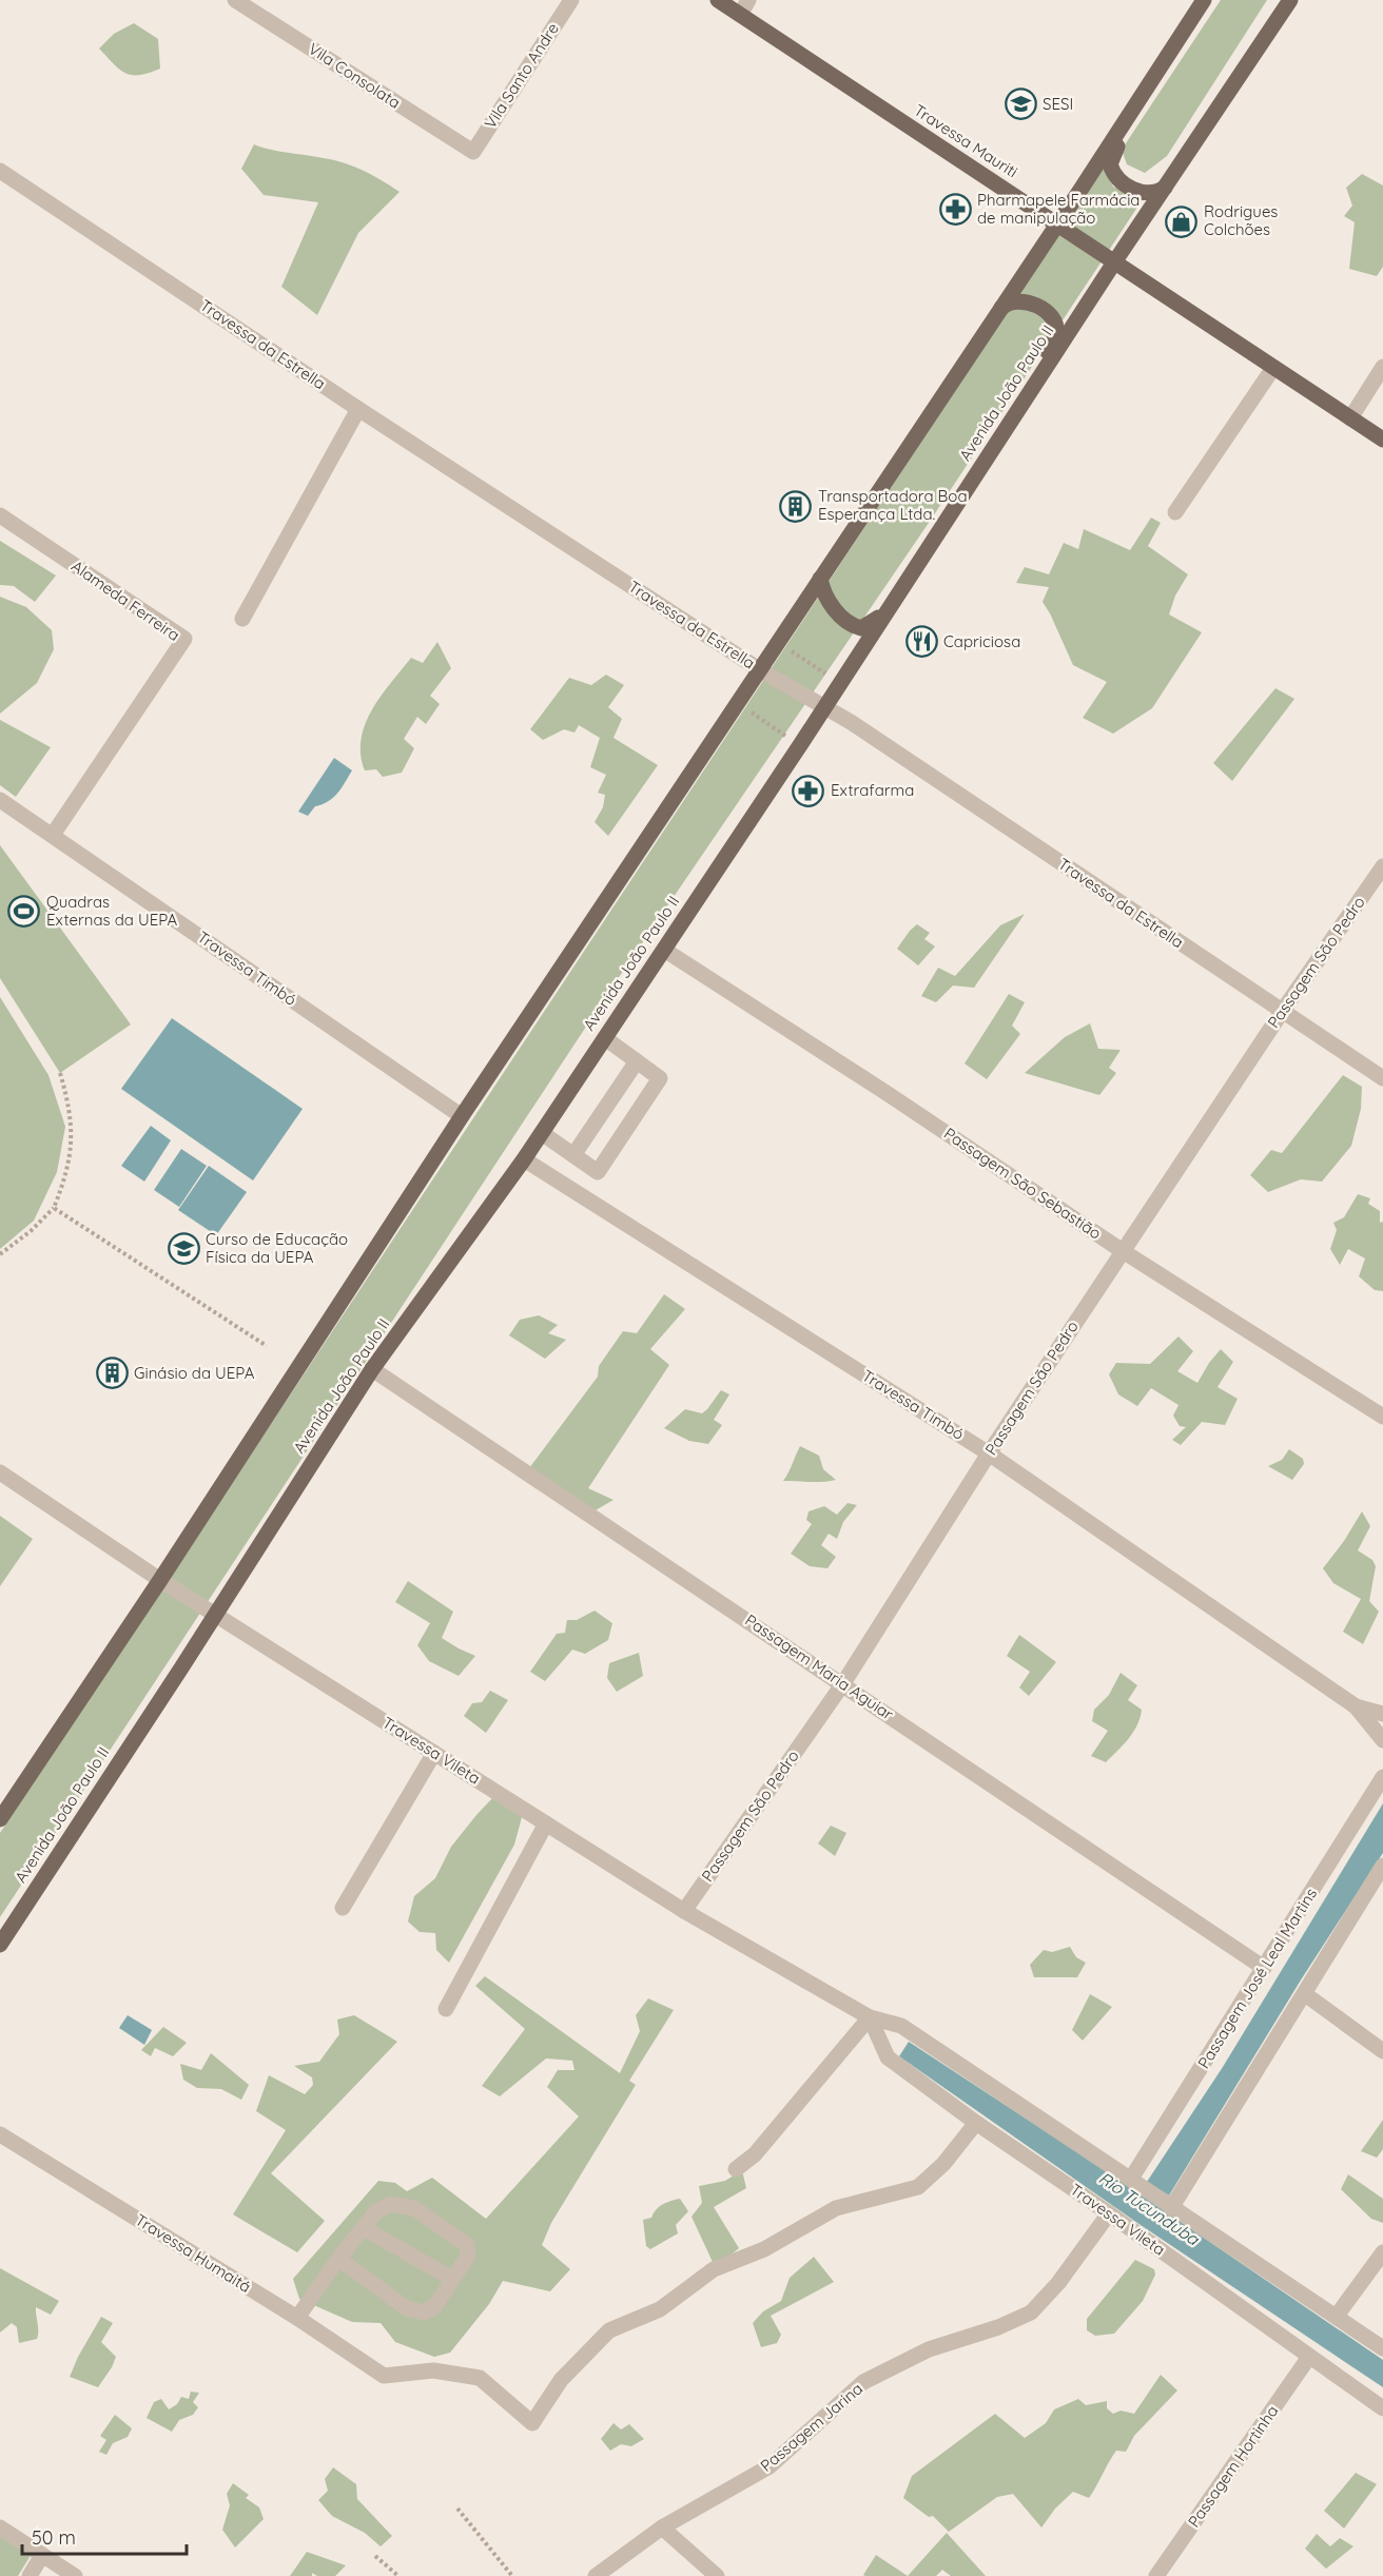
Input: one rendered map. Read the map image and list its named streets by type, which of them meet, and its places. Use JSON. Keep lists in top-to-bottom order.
{
  "streets": {
    "main road": ["Travessa Mauriti", "Avenida João Paulo II"],
    "street": [
      "Vila Consolata",
      "Vila Santo Andre",
      "Travessa da Estrella",
      "Alameda Ferreira",
      "Passagem São Pedro",
      "Travessa Timbó",
      "Passagem São Sebastião",
      "Passagem Maria Aguiar",
      "Travessa Vileta",
      "Passagem José Leal Martins",
      "Travessa Humaitá",
      "Passagem Jarina",
      "Passagem Hortinha"
    ]
  },
  "crossings": [
    ["Vila Consolata", "Vila Santo Andre"],
    ["Travessa Mauriti", "Avenida João Paulo II"],
    ["Travessa da Estrella", "Avenida João Paulo II"],
    ["Travessa da Estrella", "Passagem São Pedro"],
    ["Avenida João Paulo II", "Travessa Timbó"],
    ["Avenida João Paulo II", "Passagem São Sebastião"],
    ["Avenida João Paulo II", "Passagem Maria Aguiar"],
    ["Avenida João Paulo II", "Travessa Vileta"],
    ["Alameda Ferreira", "Travessa Timbó"],
    ["Passagem São Pedro", "Travessa Timbó"],
    ["Passagem São Pedro", "Passagem São Sebastião"],
    ["Passagem São Pedro", "Passagem Maria Aguiar"],
    ["Passagem São Pedro", "Travessa Vileta"],
    ["Passagem Maria Aguiar", "Passagem José Leal Martins"],
    ["Travessa Vileta", "Passagem José Leal Martins"],
    ["Travessa Vileta", "Travessa Humaitá"],
    ["Travessa Vileta", "Passagem Jarina"],
    ["Travessa Vileta", "Passagem Hortinha"]
  ],
  "water": ["Rio Tucunduba"],
  "places": {
    "school or university": ["SESI", "Curso de Educação Física da UEPA"],
    "pharmacy": ["Pharmapele Farmácia de manipulação", "Extrafarma"],
    "shop": ["Rodrigues Colchões"],
    "building": ["Transportadora Boa Esperança Ltda.", "Ginásio da UEPA"],
    "restaurant": ["Capriciosa"],
    "sports": ["Quadras Externas da UEPA"]
  },
  "scale_bar": "50 m"
}
